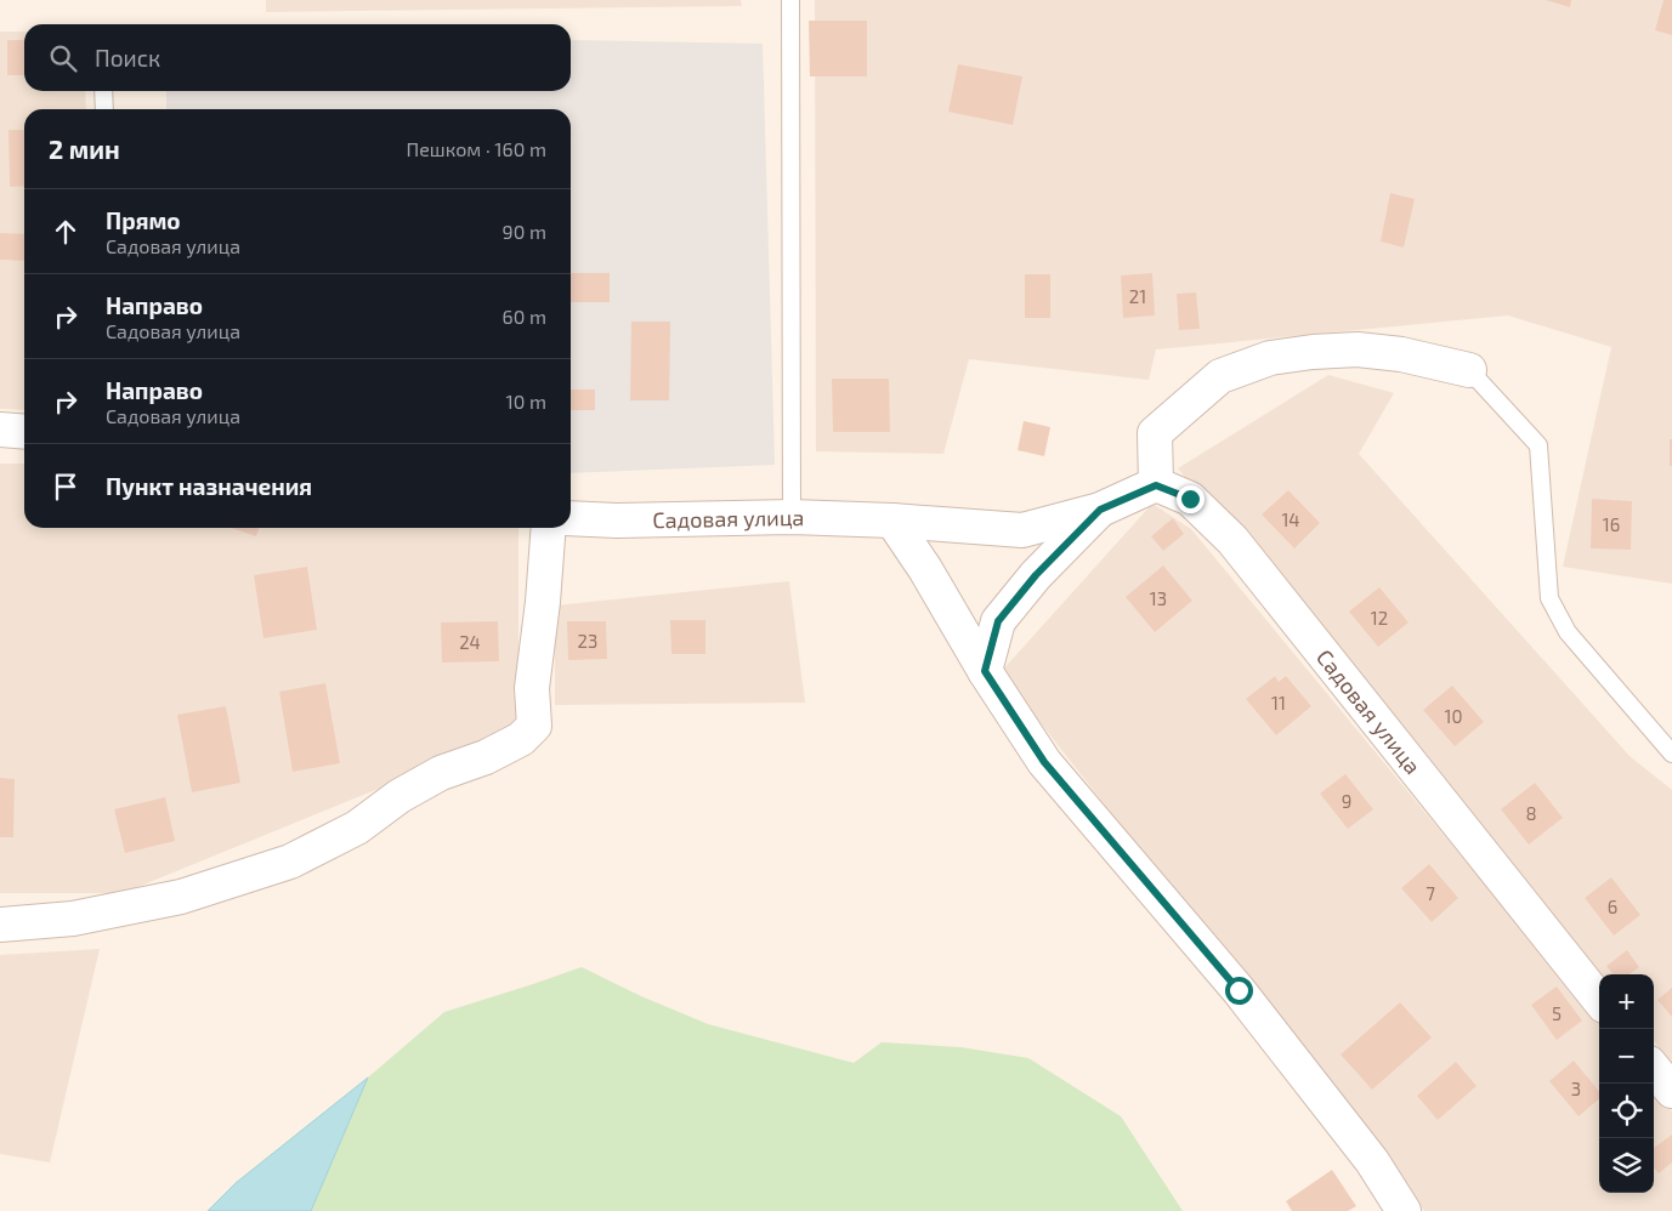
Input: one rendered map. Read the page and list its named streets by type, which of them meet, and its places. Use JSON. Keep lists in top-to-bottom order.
{
  "streets": {
    "street": ["Садовая улица"]
  },
  "house_numbers": [
    "21",
    "14",
    "16",
    "13",
    "12",
    "23",
    "24",
    "11",
    "10",
    "9",
    "8",
    "7",
    "6",
    "5",
    "3"
  ],
  "page": {
    "search": "Поиск",
    "heading": ["2 мин", "Пешком · 160 m"],
    "list": [
      ["Прямо", "Садовая улица", "90 m"],
      ["Направо", "Садовая улица", "60 m"],
      ["Направо", "Садовая улица", "10 m"],
      "Пункт назначения"
    ],
    "map_buttons": ["+", "−"]
  }
}
